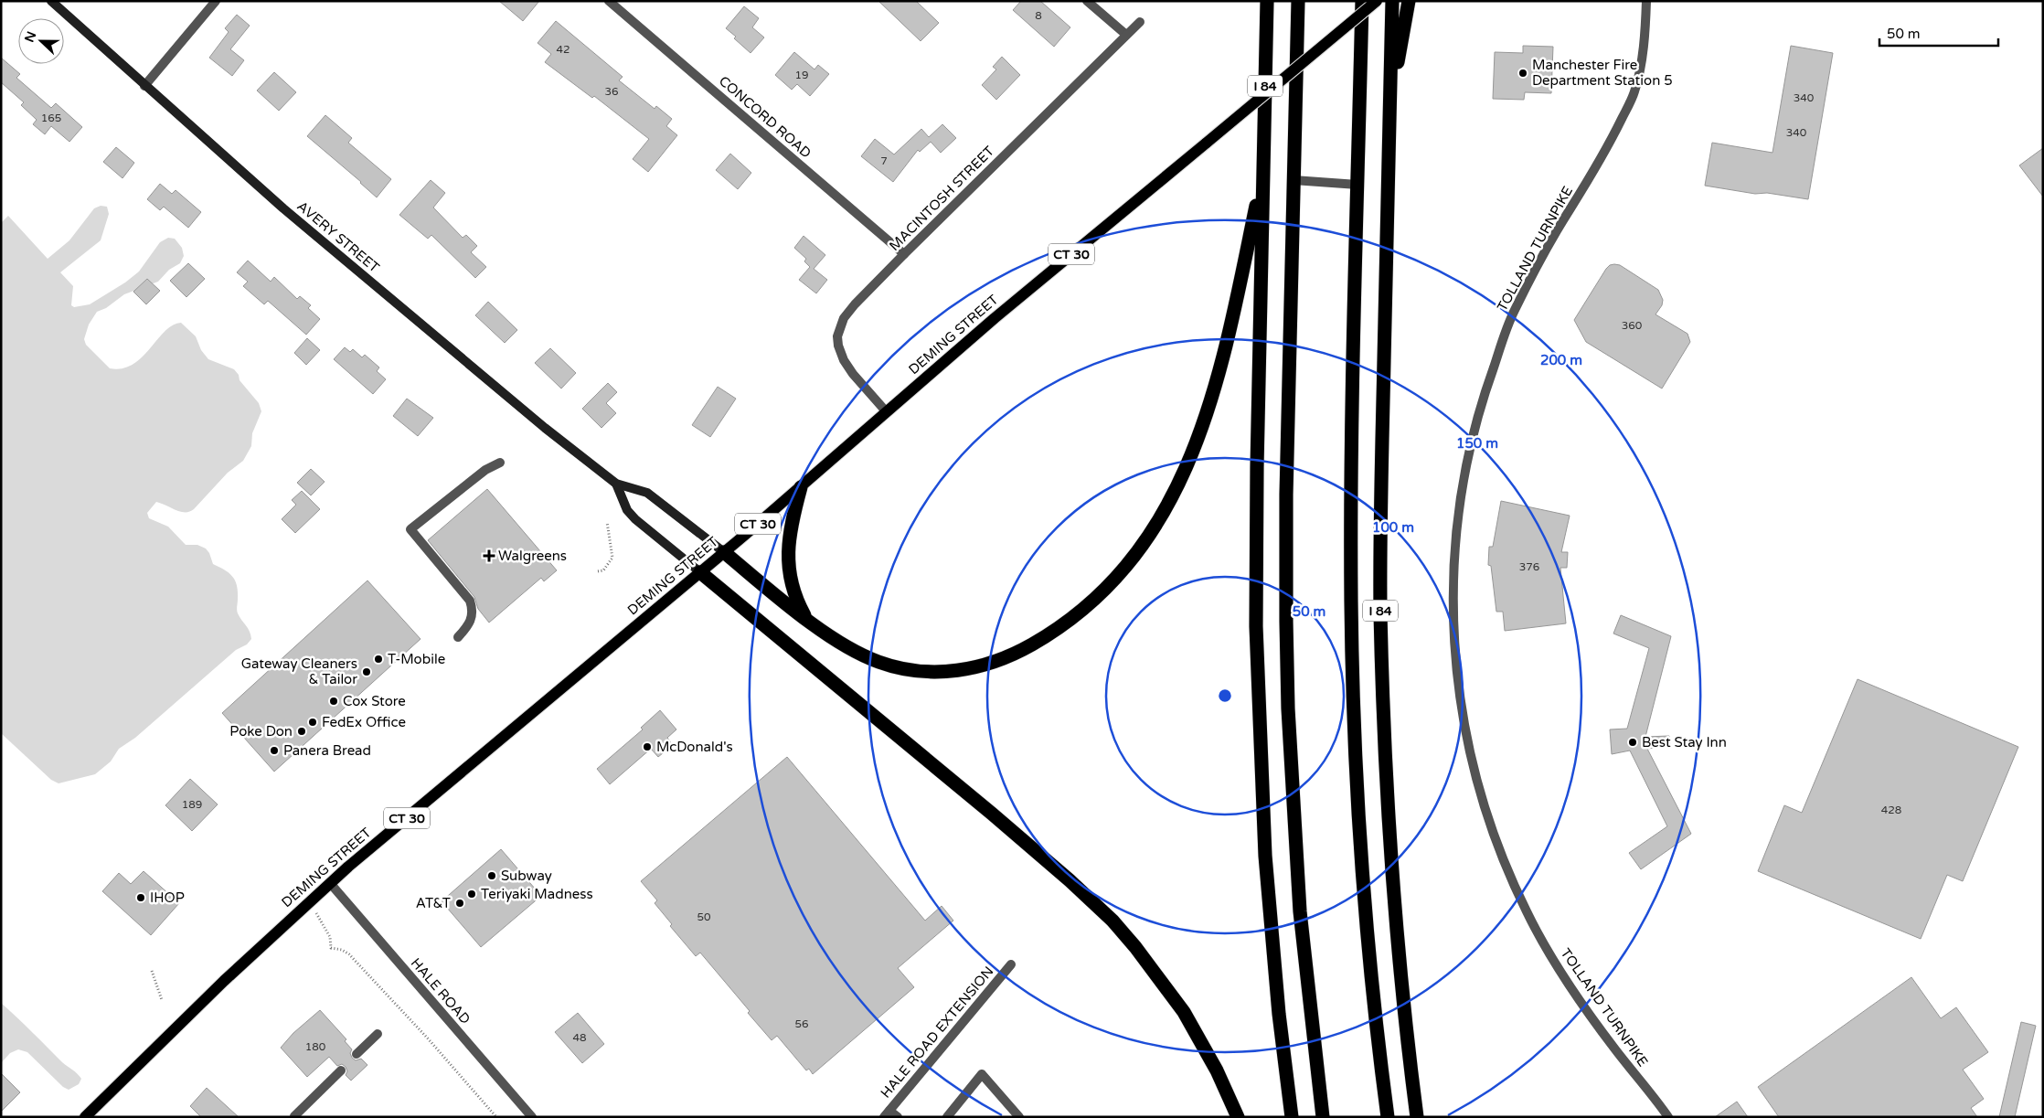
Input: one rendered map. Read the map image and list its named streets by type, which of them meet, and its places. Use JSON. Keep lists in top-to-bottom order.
{
  "streets": {
    "highway": ["I 84"],
    "main road": ["AVERY STREET", "CT 30", "DEMING STREET"],
    "street": [
      "CONCORD ROAD",
      "MACINTOSH STREET",
      "TOLLAND TURNPIKE",
      "HALE ROAD",
      "HALE ROAD EXTENSION"
    ]
  },
  "crossings": [
    ["CONCORD ROAD", "MACINTOSH STREET"],
    ["MACINTOSH STREET", "DEMING STREET"],
    ["AVERY STREET", "DEMING STREET"],
    ["DEMING STREET", "HALE ROAD"]
  ],
  "places": {
    "other": [
      "Manchester Fire Department Station 5",
      "T-Mobile",
      "Gateway Cleaners & Tailor",
      "Cox Store",
      "FedEx Office",
      "Poke Don",
      "Best Stay Inn",
      "McDonald's",
      "Panera Bread",
      "Subway",
      "Teriyaki Madness",
      "IHOP",
      "AT&T"
    ],
    "health": ["Walgreens"]
  },
  "house_numbers": [
    "8",
    "42",
    "19",
    "36",
    "340",
    "165",
    "340",
    "7",
    "360",
    "376",
    "189",
    "428",
    "50",
    "56",
    "48",
    "180"
  ],
  "scale_bar": "50 m",
  "north": "left",
  "rings": [
    "200 m",
    "150 m",
    "100 m",
    "50 m"
  ]
}
